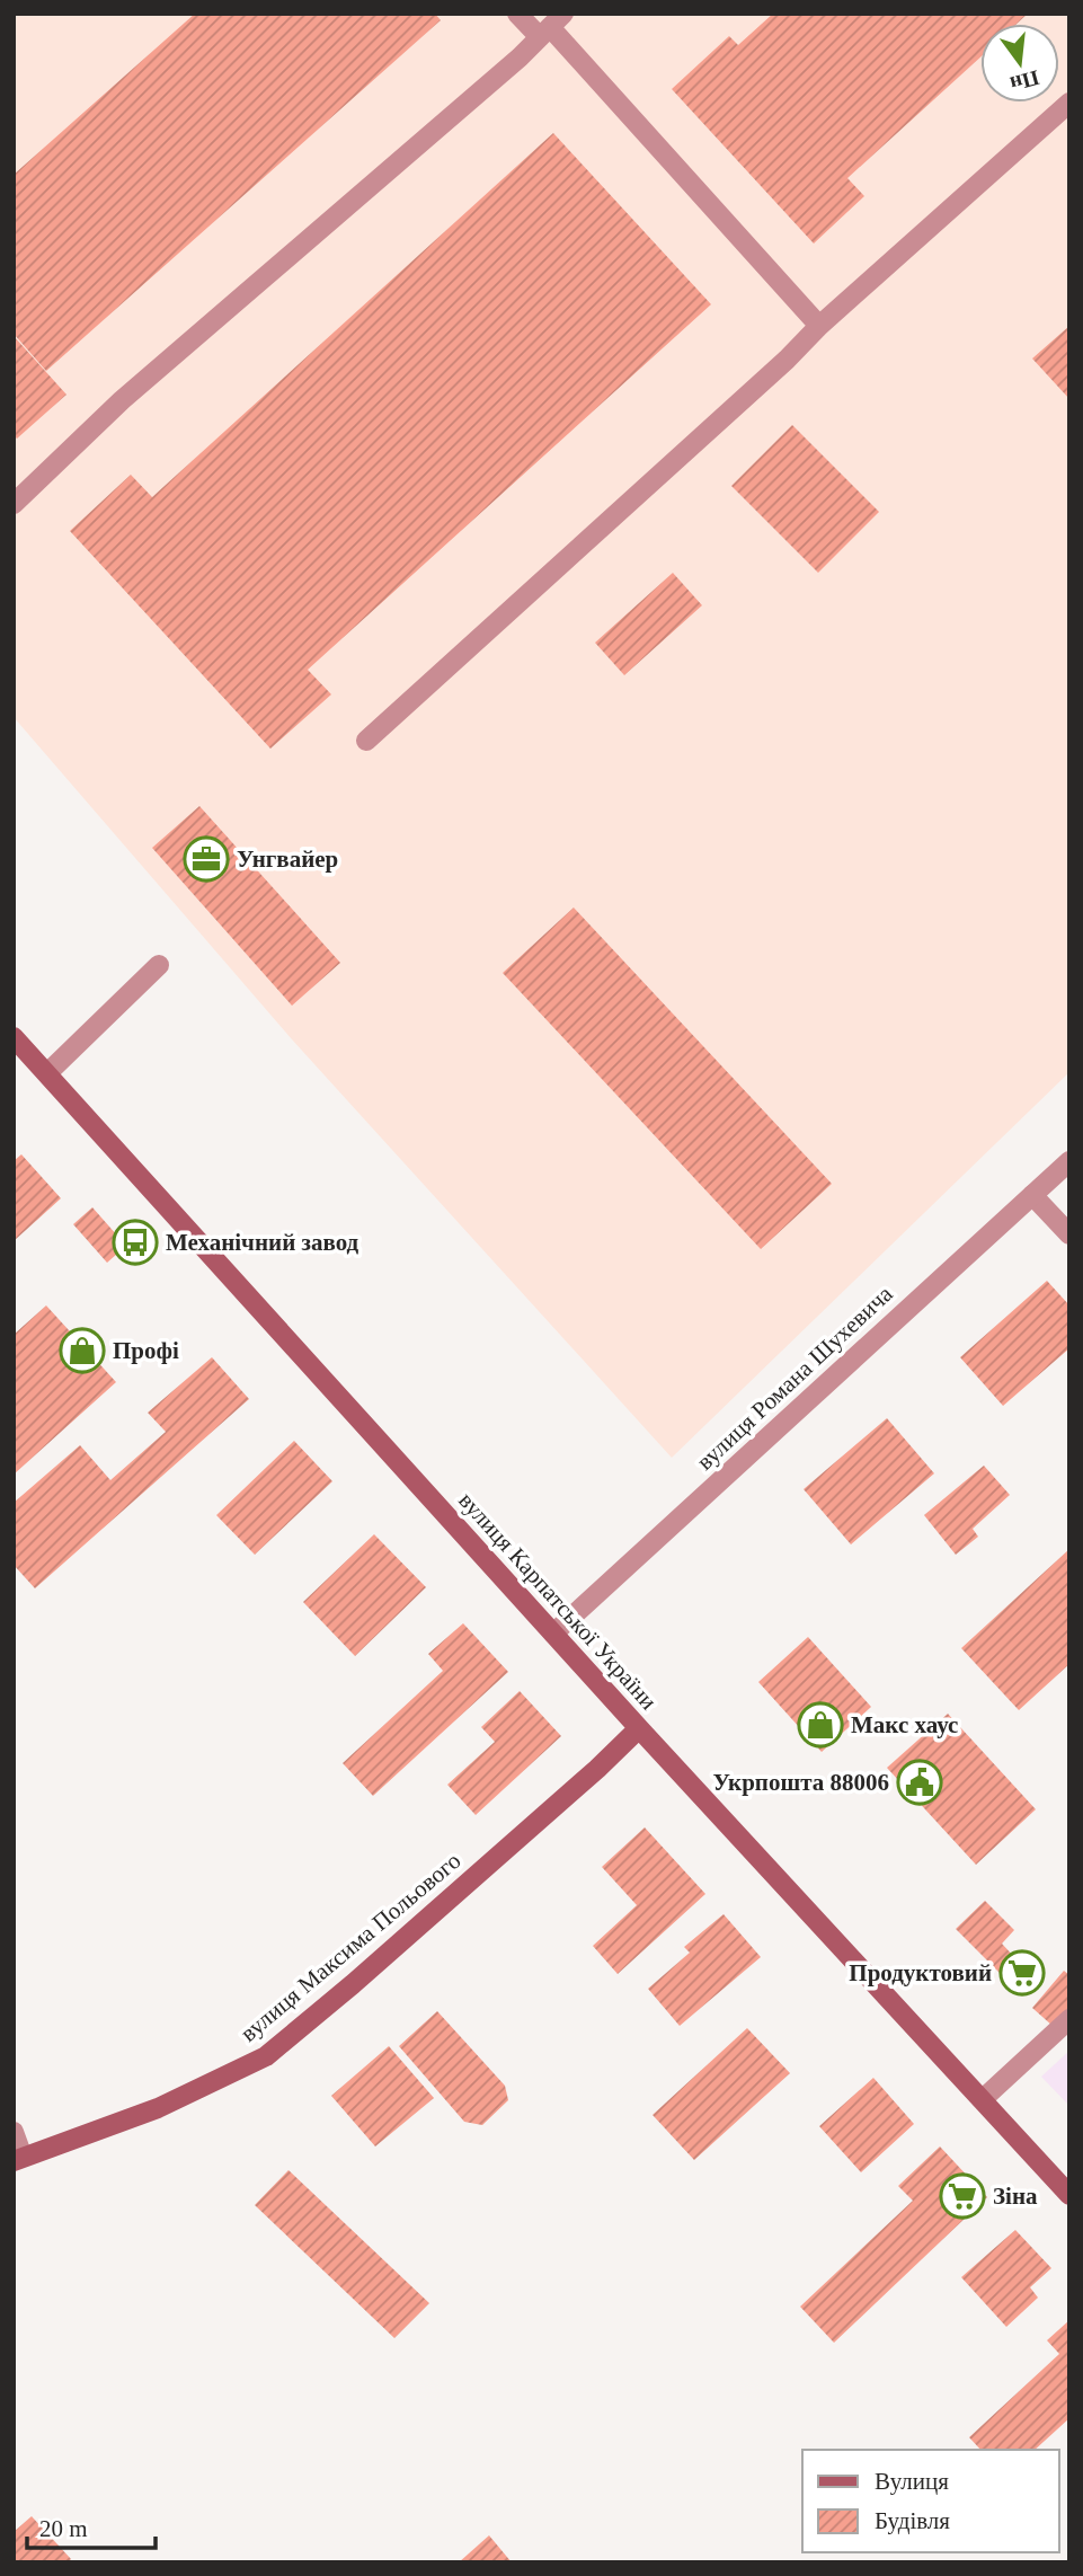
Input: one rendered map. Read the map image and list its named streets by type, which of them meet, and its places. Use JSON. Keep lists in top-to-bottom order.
{
  "streets": {
    "main road": ["вулиця Карпатської України", "вулиця Максима Польового"],
    "street": ["вулиця Романа Шухевича"]
  },
  "crossings": [
    ["вулиця Романа Шухевича", "вулиця Карпатської України"],
    ["вулиця Карпатської України", "вулиця Максима Польового"]
  ],
  "places": {
    "office": ["Унгвайер"],
    "bus stop": ["Механічний завод"],
    "shop": ["Профі", "Макс хаус"],
    "public building": ["Укрпошта 88006"],
    "supermarket": ["Продуктовий", "Зіна"]
  },
  "legend": ["Вулиця", "Будівля"],
  "scale_bar": "20 m",
  "north": "bottom"
}
